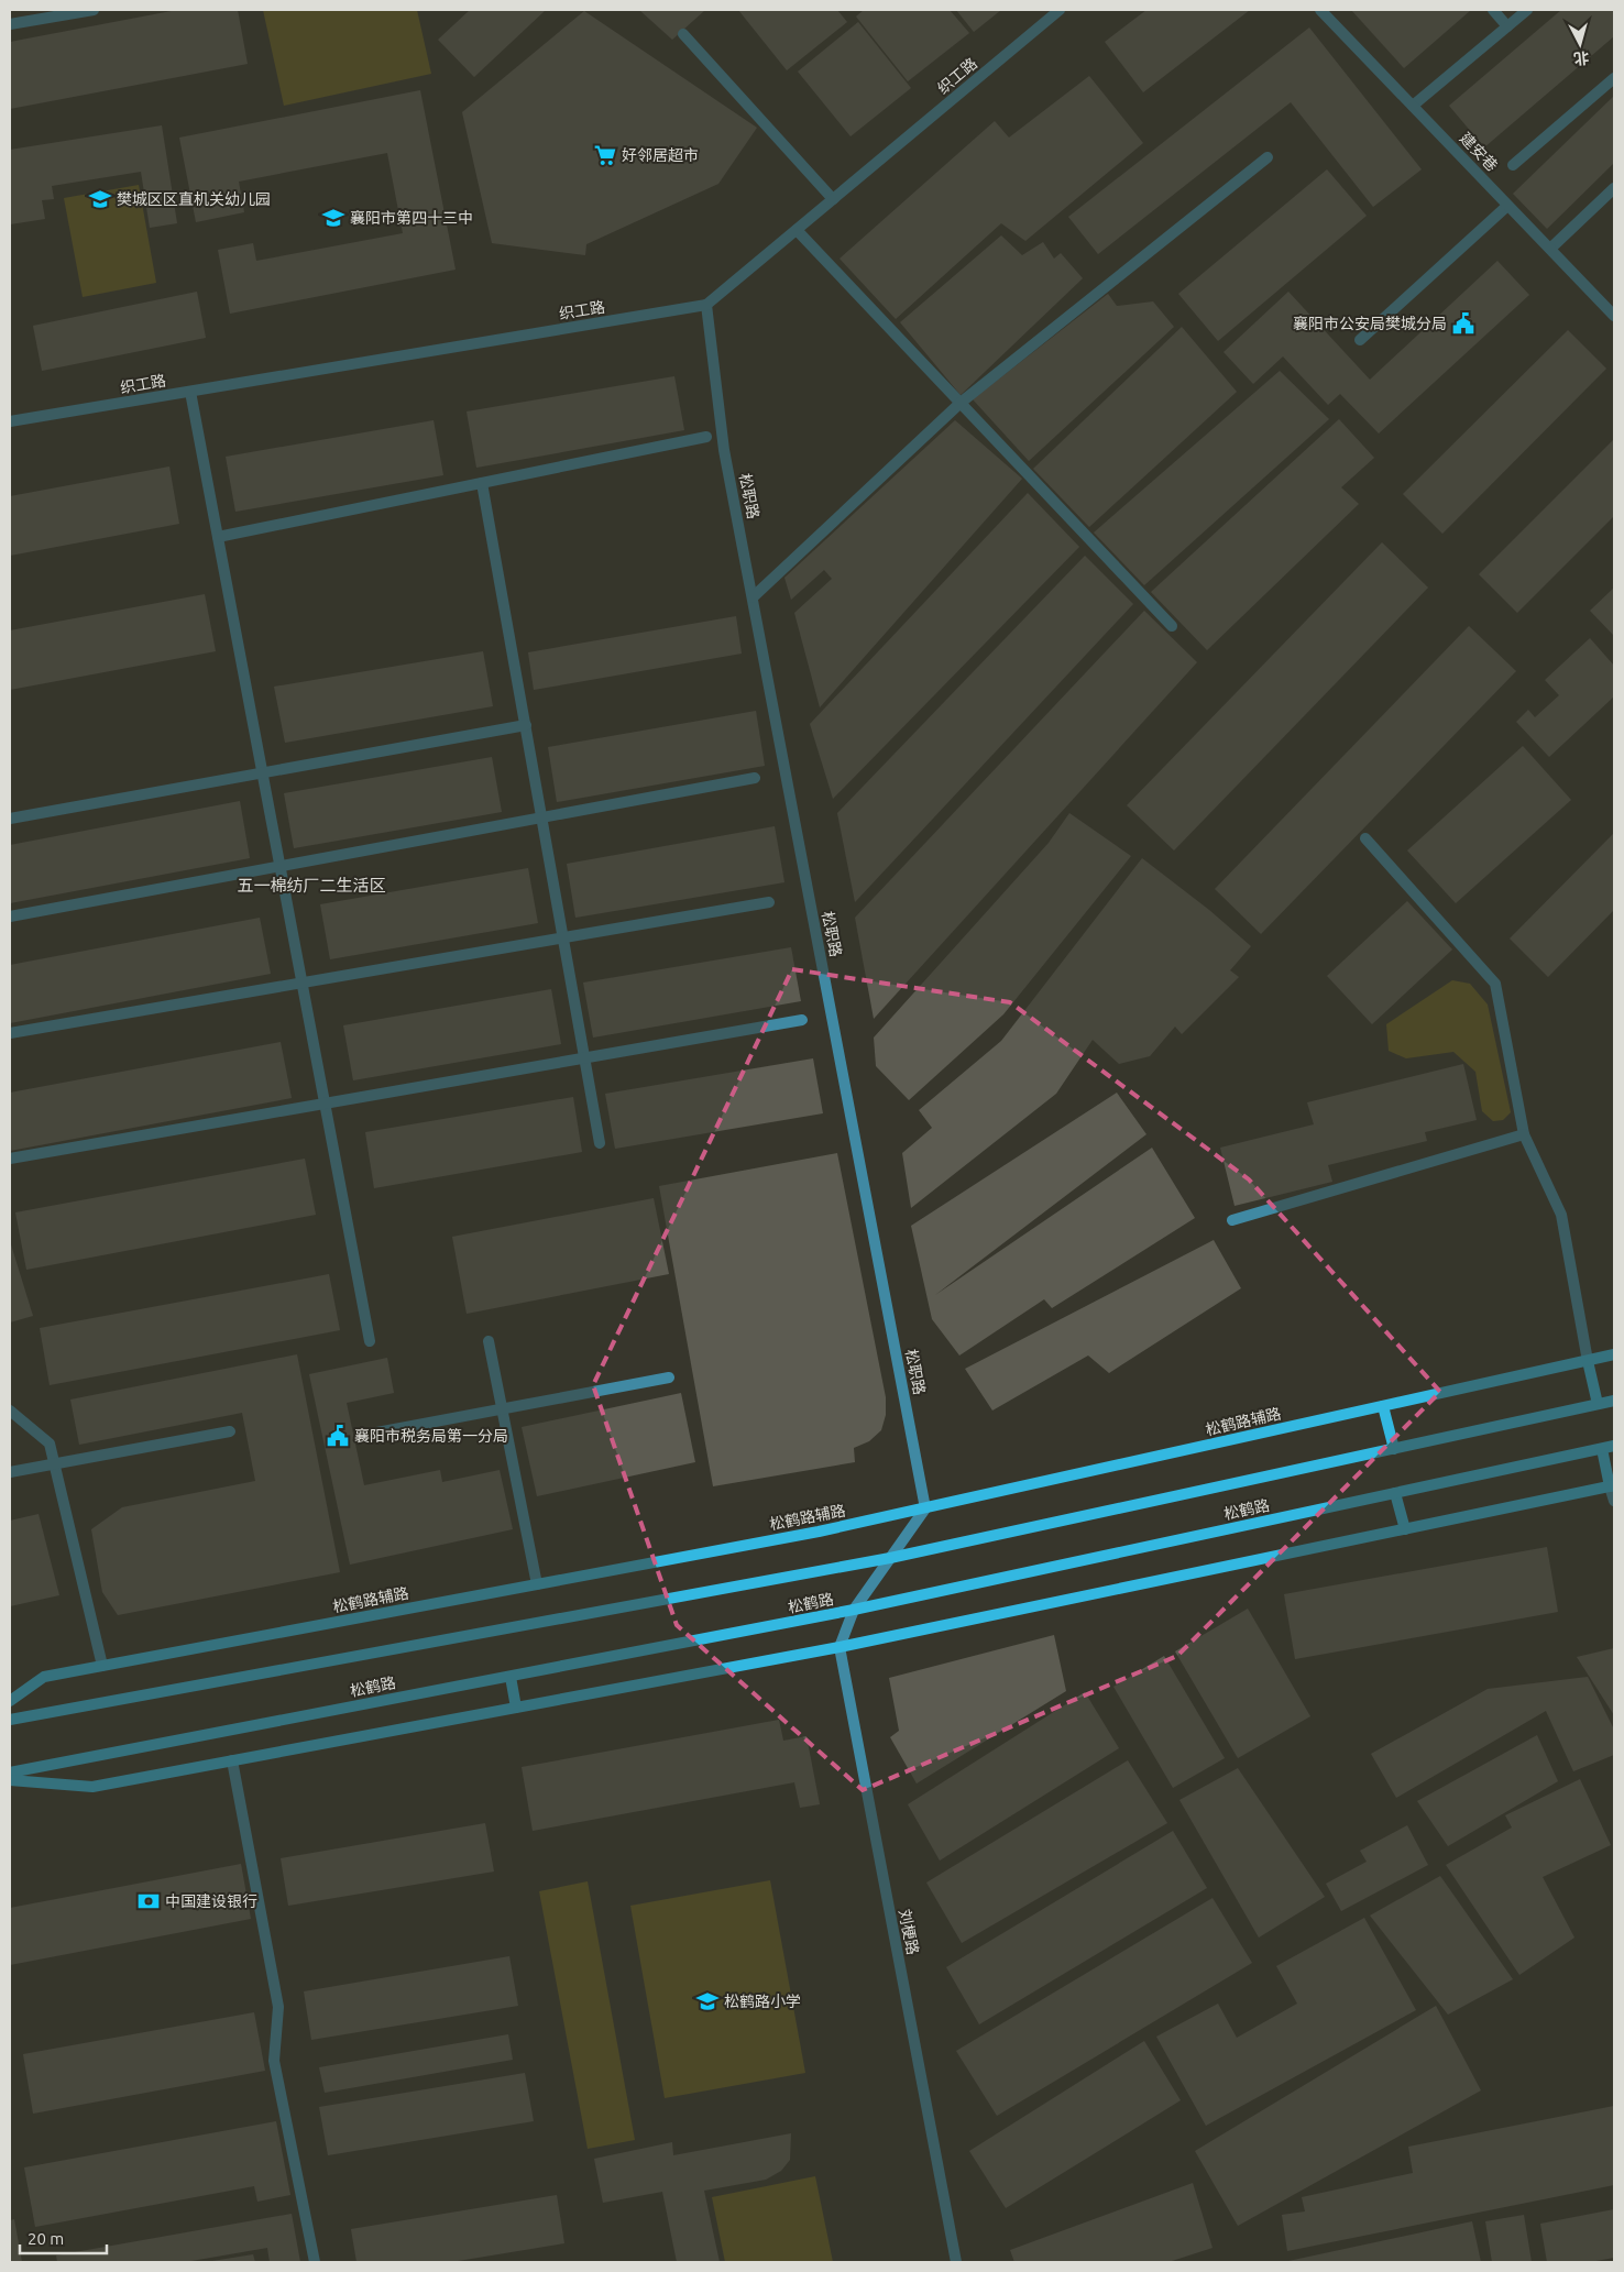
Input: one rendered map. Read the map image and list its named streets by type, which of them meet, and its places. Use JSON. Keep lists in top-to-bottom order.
{
  "streets": {
    "street": [
      "织工路",
      "建安巷",
      "松职路",
      "松鹤路辅路",
      "松鹤路",
      "刘梗路"
    ]
  },
  "crossings": [
    ["织工路", "松职路"],
    ["松职路", "松鹤路辅路"]
  ],
  "districts": ["五一棉纺厂二生活区"],
  "places": {
    "supermarket": ["好邻居超市"],
    "school or university": ["樊城区区直机关幼儿园", "襄阳市第四十三中", "松鹤路小学"],
    "public building": ["襄阳市公安局樊城分局", "襄阳市税务局第一分局"],
    "bank": ["中国建设银行"]
  },
  "scale_bar": "20 m",
  "north": "bottom"
}
